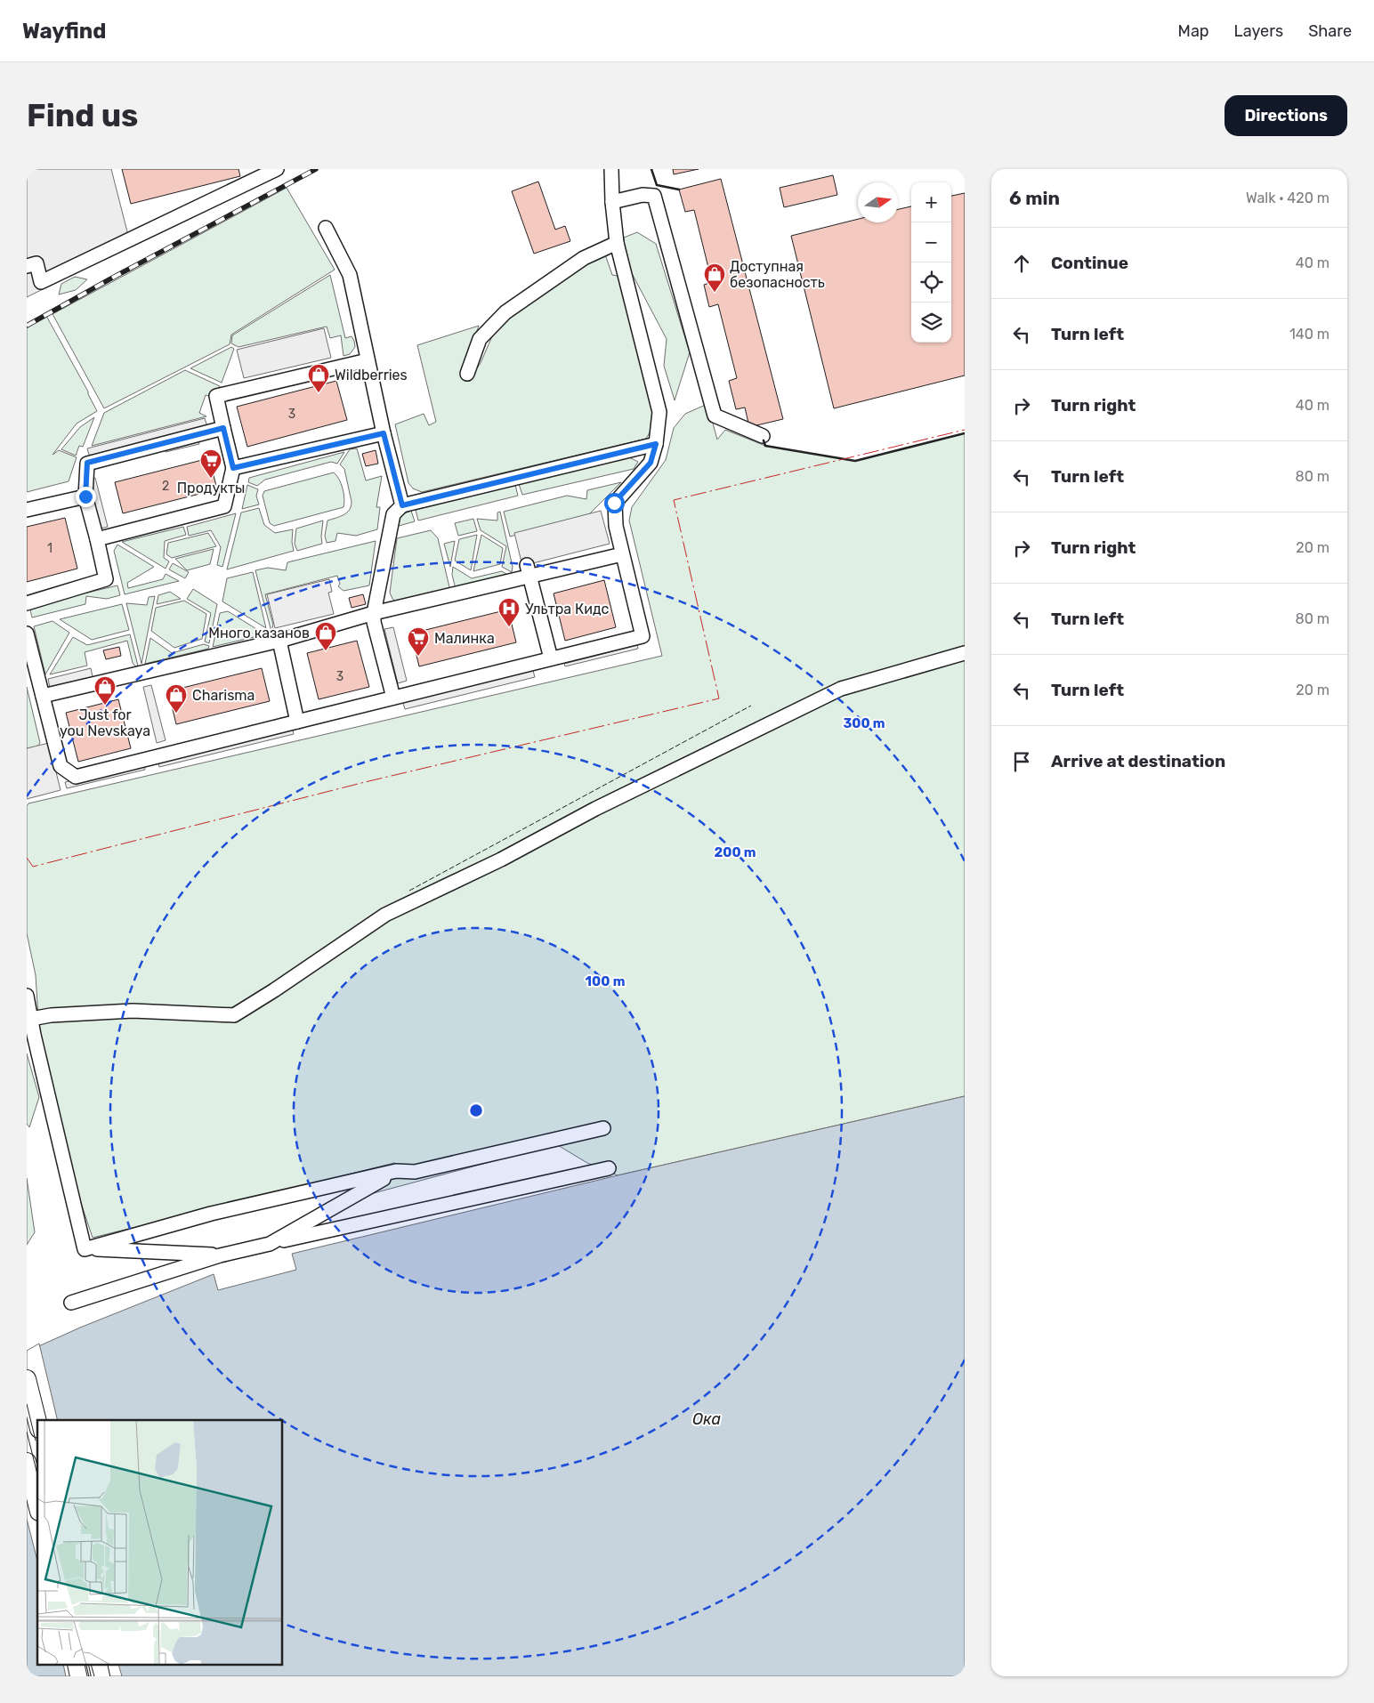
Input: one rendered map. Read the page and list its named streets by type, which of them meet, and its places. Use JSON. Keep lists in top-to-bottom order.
{
  "water": ["Ока"],
  "places": {
    "shop": [
      "Доступная безопасность",
      "Wildberries",
      "Много казанов",
      "Just for you Nevskaya",
      "Charisma"
    ],
    "supermarket": ["Продукты", "Малинка"],
    "hospital": ["Ультра Кидс"]
  },
  "house_numbers": [
    "3",
    "2",
    "1",
    "3"
  ],
  "north": "right",
  "page": {
    "header": "Wayfind",
    "nav": ["Map", "Layers", "Share"],
    "buttons": "Directions",
    "title": "Find us",
    "heading": ["6 min", "Walk · 420 m"],
    "map_buttons": ["+", "−"],
    "list": [
      ["Continue", "40 m"],
      ["Turn left", "140 m"],
      ["Turn right", "40 m"],
      ["Turn left", "80 m"],
      ["Turn right", "20 m"],
      ["Turn left", "80 m"],
      ["Turn left", "20 m"],
      "Arrive at destination"
    ]
  },
  "rings": ["300 m", "200 m", "100 m"]
}
